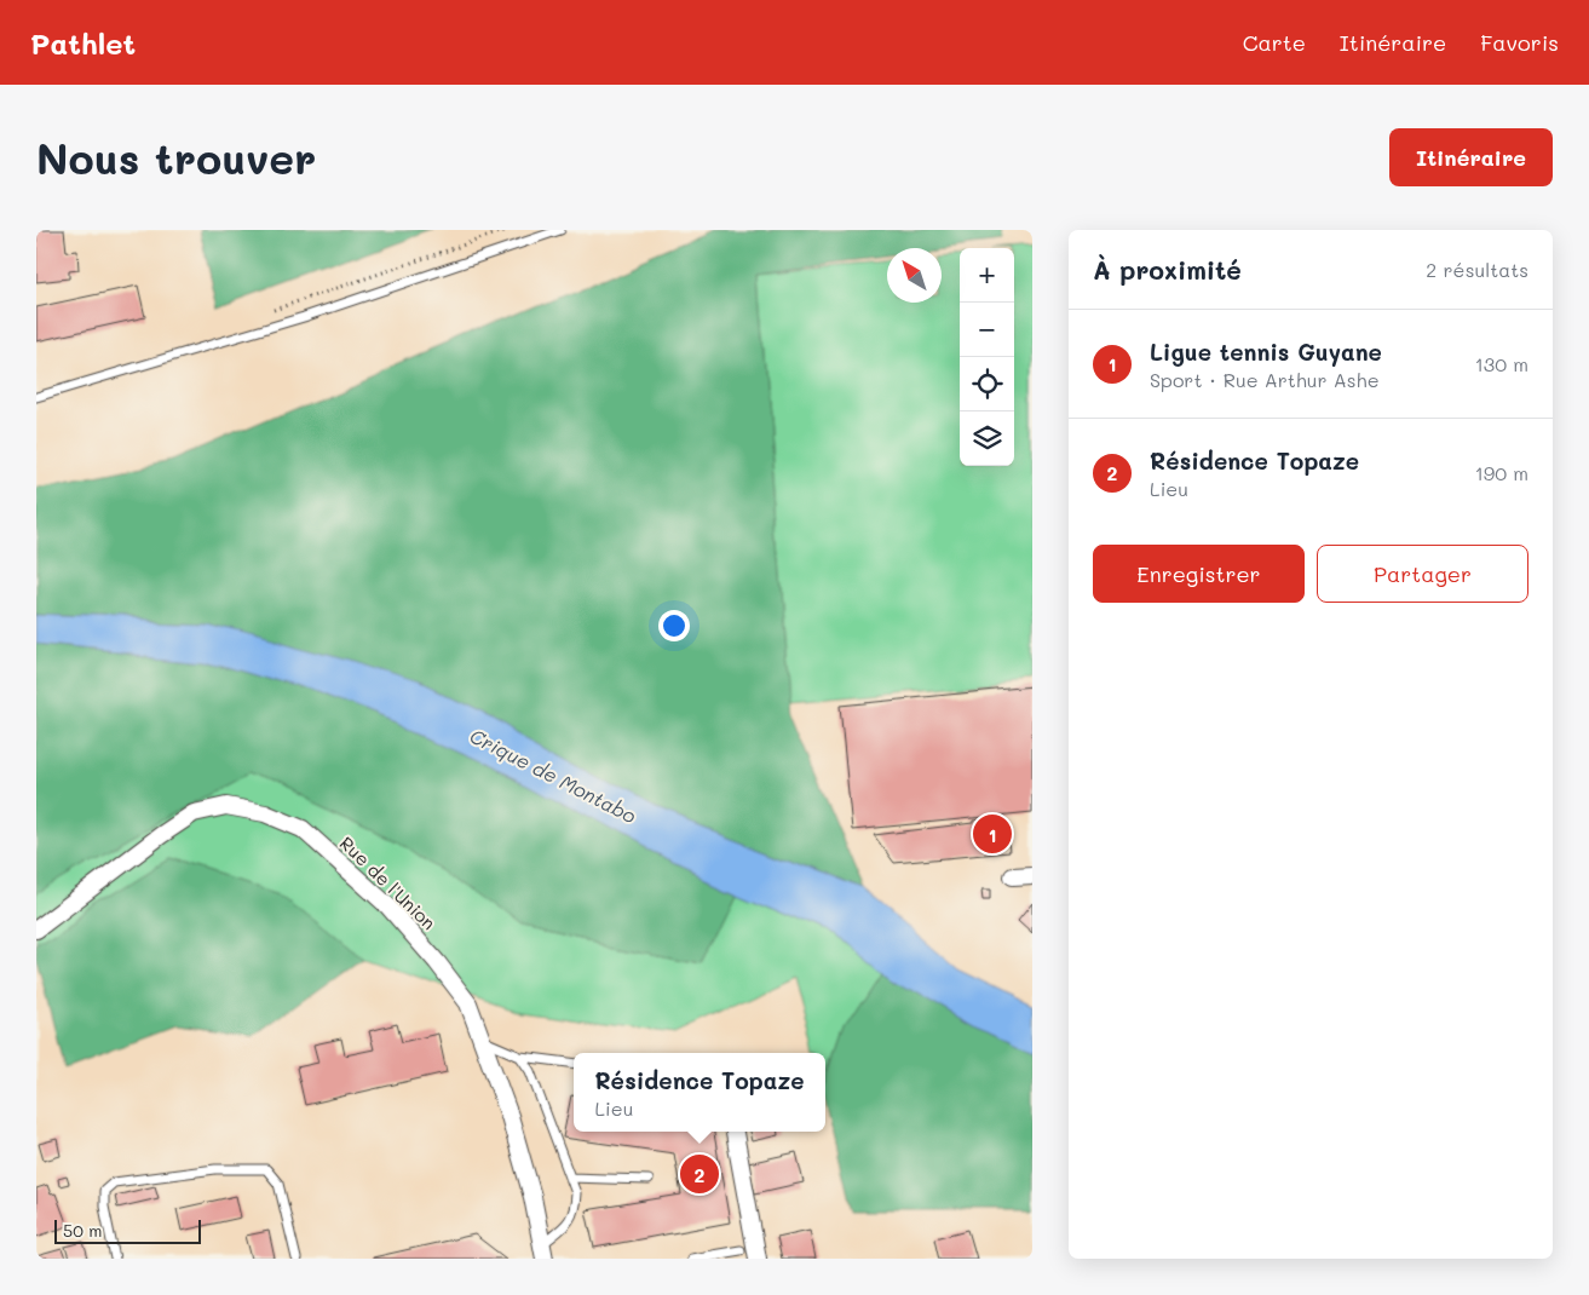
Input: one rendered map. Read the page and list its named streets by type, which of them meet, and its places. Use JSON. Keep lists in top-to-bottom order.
{
  "streets": {
    "street": ["Rue de l'Union"]
  },
  "water": ["Crique de Montabo"],
  "scale_bar": "50 m",
  "north": "top left",
  "page": {
    "header": "Pathlet",
    "nav": ["Carte", "Itinéraire", "Favoris"],
    "buttons": [
      "Itinéraire",
      ["Enregistrer", "Partager"]
    ],
    "title": "Nous trouver",
    "heading": ["À proximité", "2 résultats"],
    "map_buttons": ["+", "−"],
    "list": [
      {
        "mark": "1",
        "name": "Ligue tennis Guyane",
        "note": "Sport · Rue Arthur Ashe",
        "value": "130 m"
      },
      {
        "mark": "2",
        "name": "Résidence Topaze",
        "note": "Lieu",
        "value": "190 m"
      }
    ],
    "pins": ["1", "2"],
    "popup": ["Résidence Topaze", "Lieu"],
    "scale": "50 m"
  }
}
